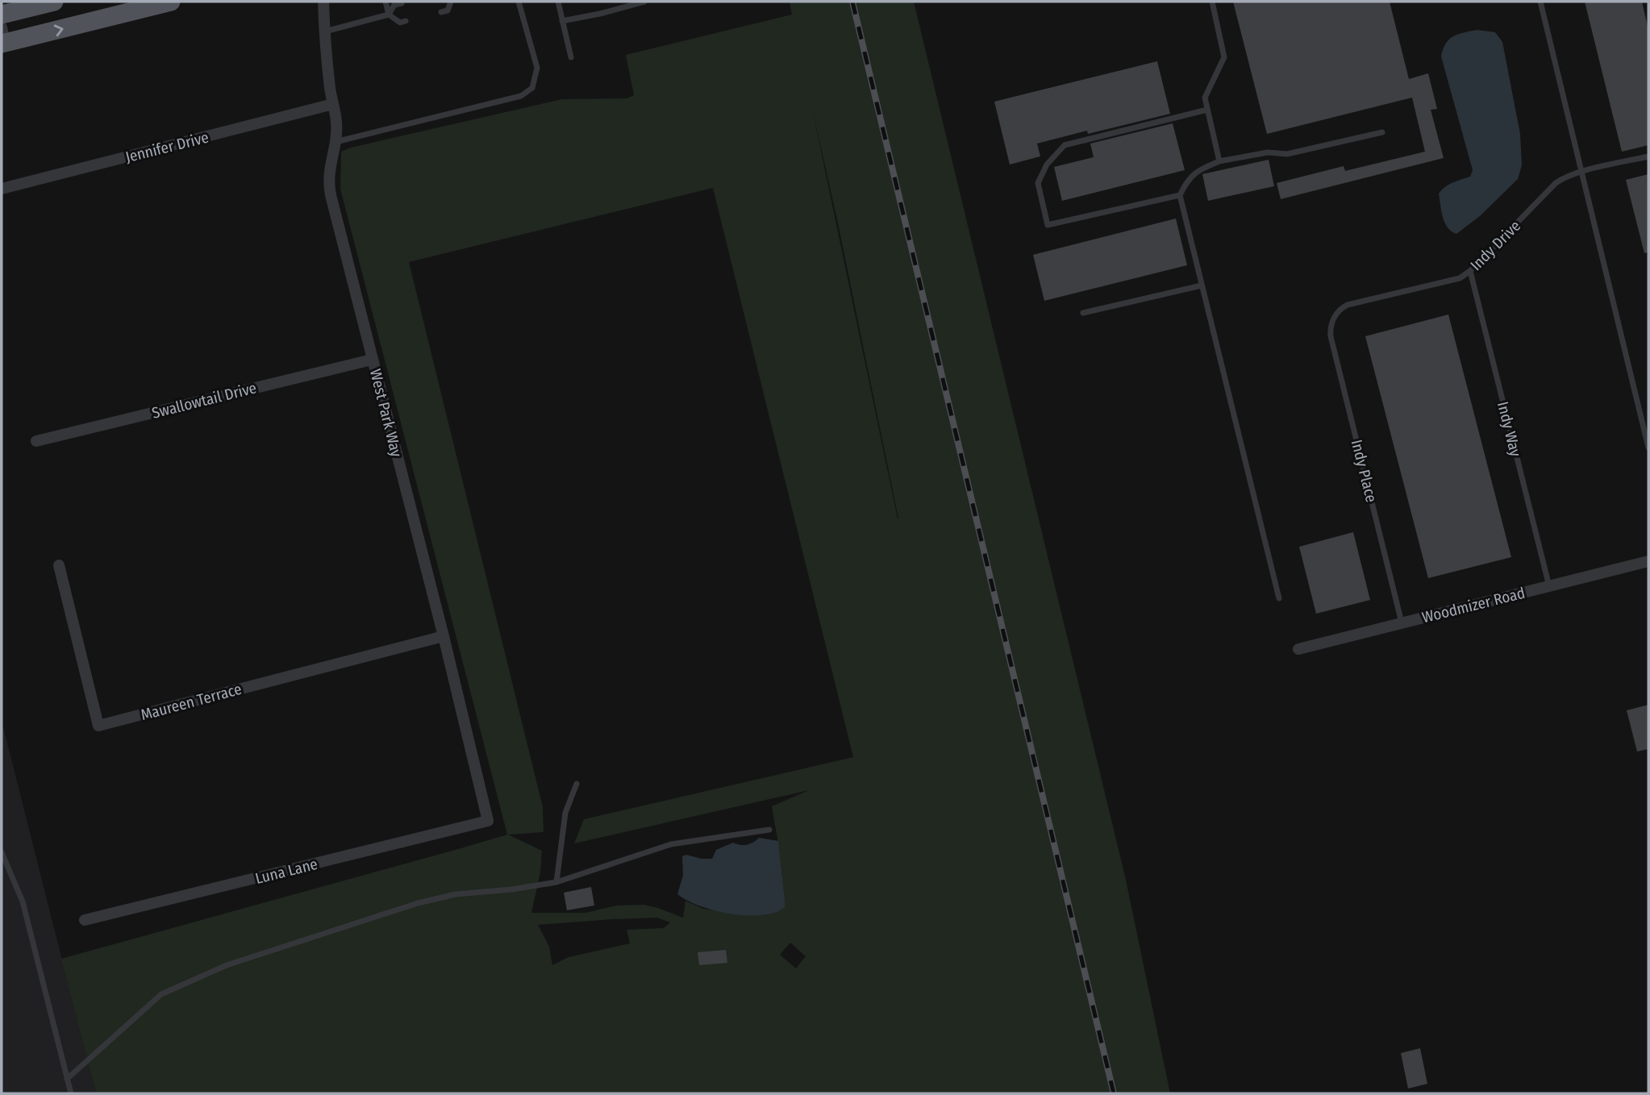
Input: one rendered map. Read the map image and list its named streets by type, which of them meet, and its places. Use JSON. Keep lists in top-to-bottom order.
{
  "streets": {
    "street": [
      "Jennifer Drive",
      "Swallowtail Drive",
      "West Park Way",
      "Woodmizer Road",
      "Maureen Terrace",
      "Luna Lane"
    ],
    "lane": ["Indy Drive", "Indy Way", "Indy Place"]
  },
  "crossings": [
    ["Jennifer Drive", "West Park Way"],
    ["Indy Drive", "Indy Way"],
    ["Indy Drive", "Indy Place"],
    ["Swallowtail Drive", "West Park Way"],
    ["West Park Way", "Maureen Terrace"],
    ["West Park Way", "Luna Lane"],
    ["Indy Way", "Woodmizer Road"],
    ["Indy Place", "Woodmizer Road"]
  ]
}
